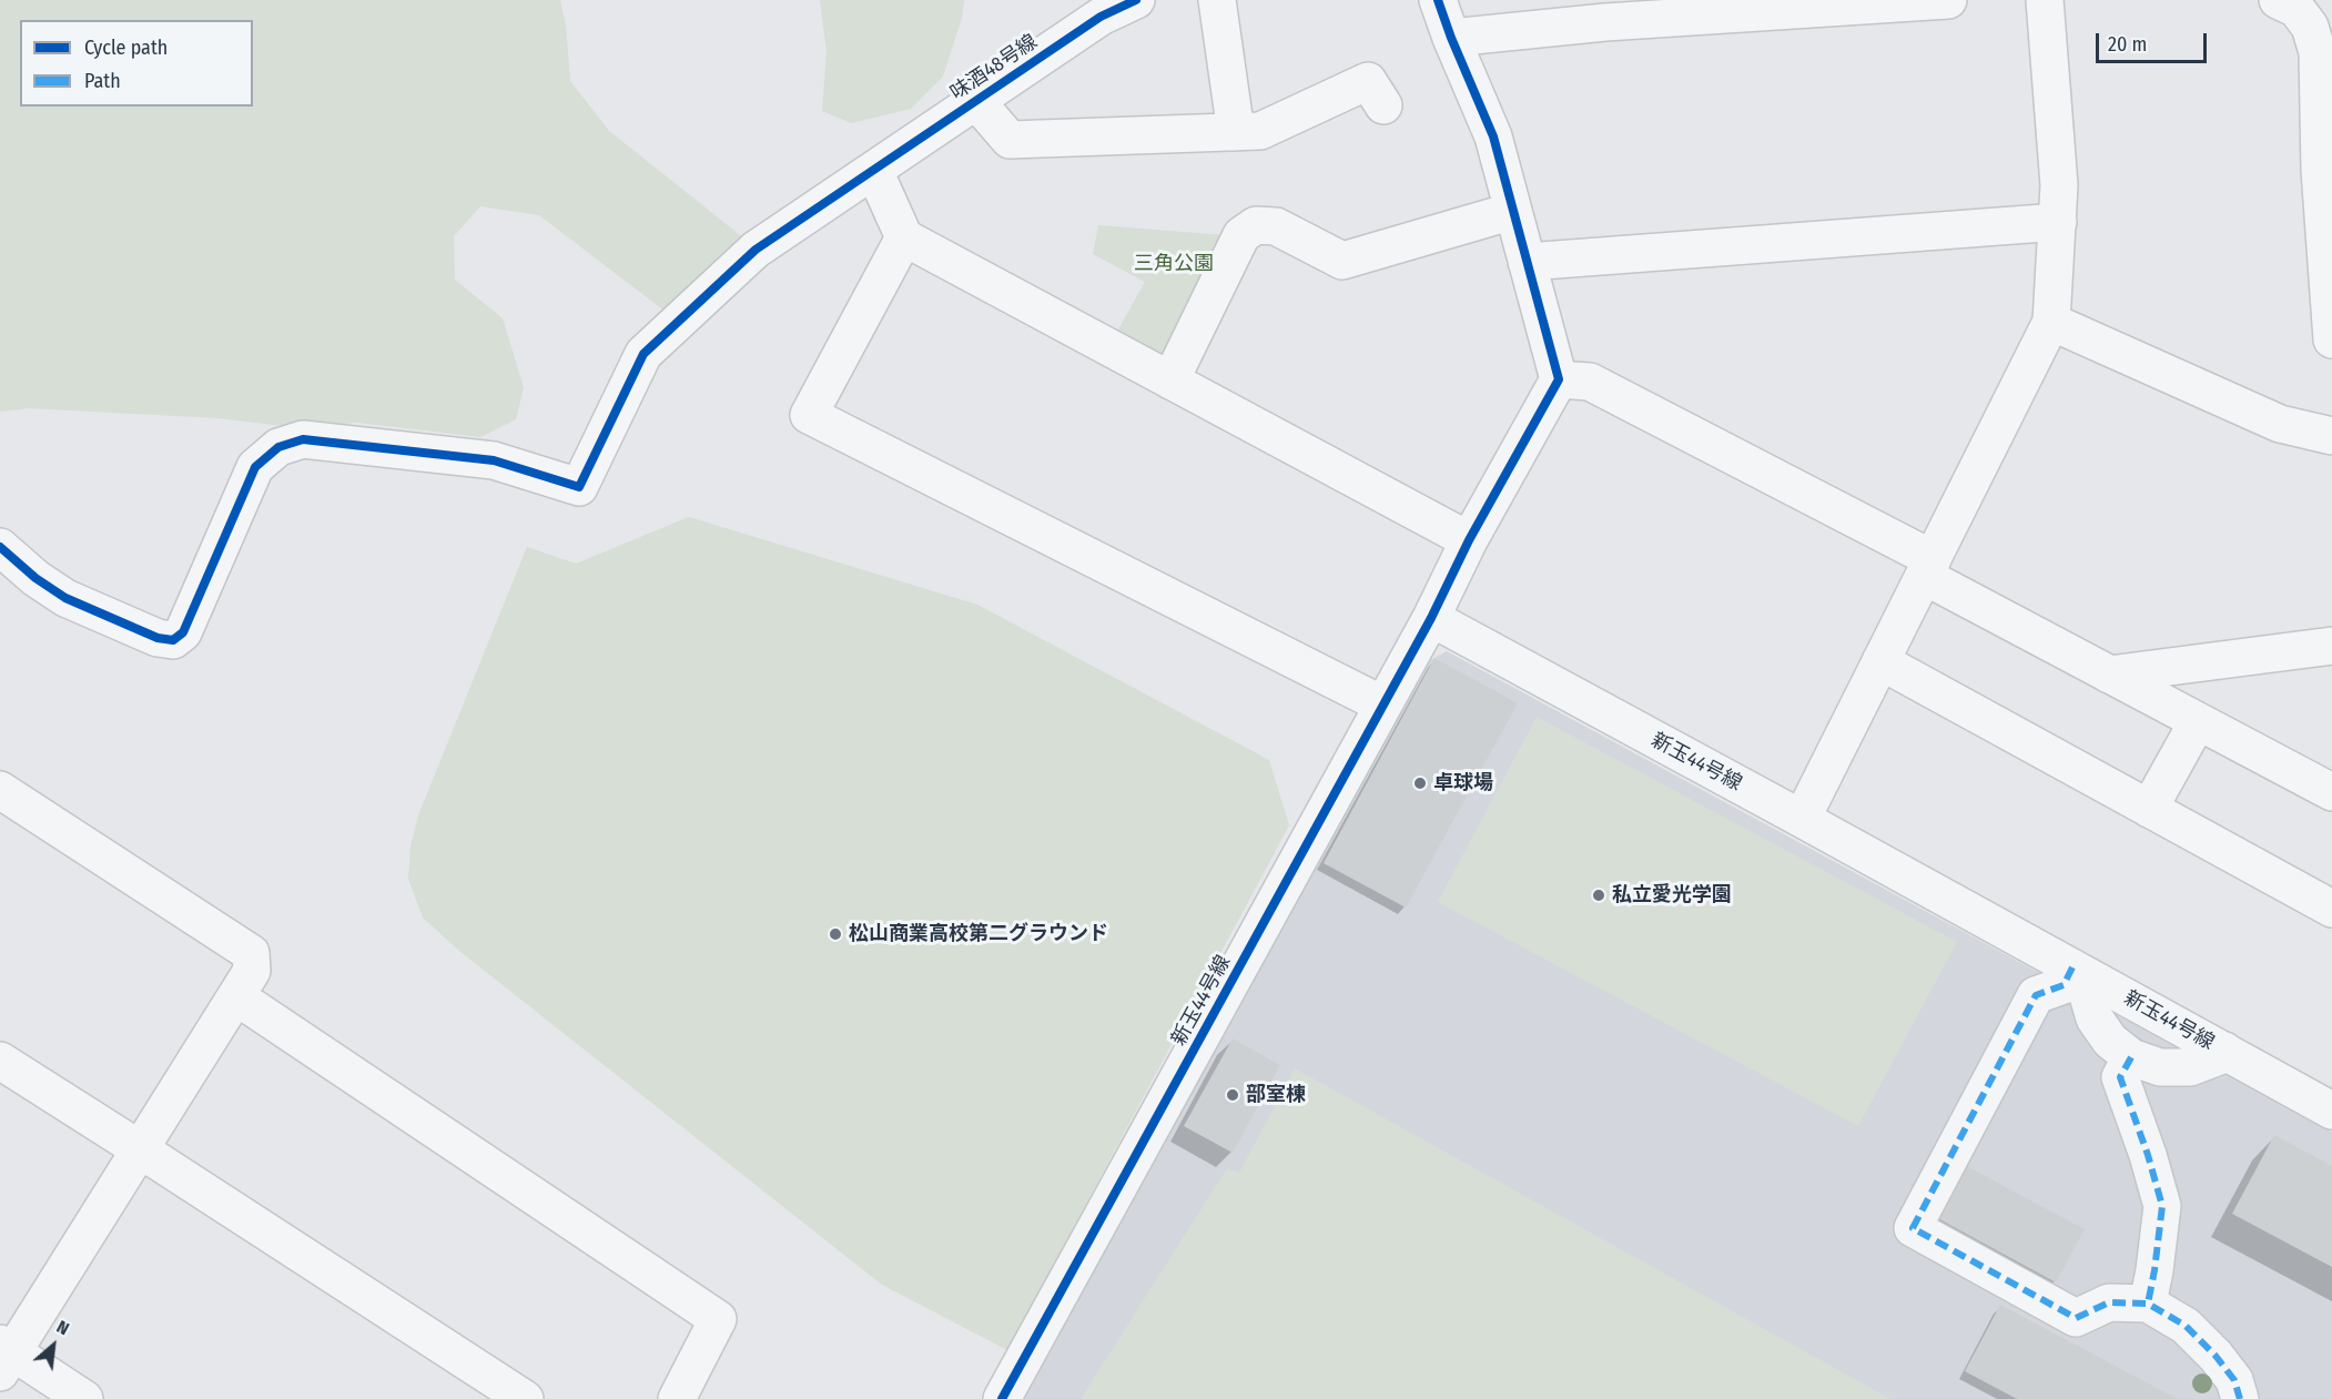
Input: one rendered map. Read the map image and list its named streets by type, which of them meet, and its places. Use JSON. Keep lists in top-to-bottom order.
{
  "streets": {
    "street": ["味酒48号線", "新玉44号線"]
  },
  "parks": ["三角公園"],
  "places": [
    "卓球場",
    "私立愛光学園",
    "松山商業高校第二グラウンド",
    "部室棟"
  ],
  "legend": ["Cycle path", "Path"],
  "scale_bar": "20 m",
  "north": "top right"
}
